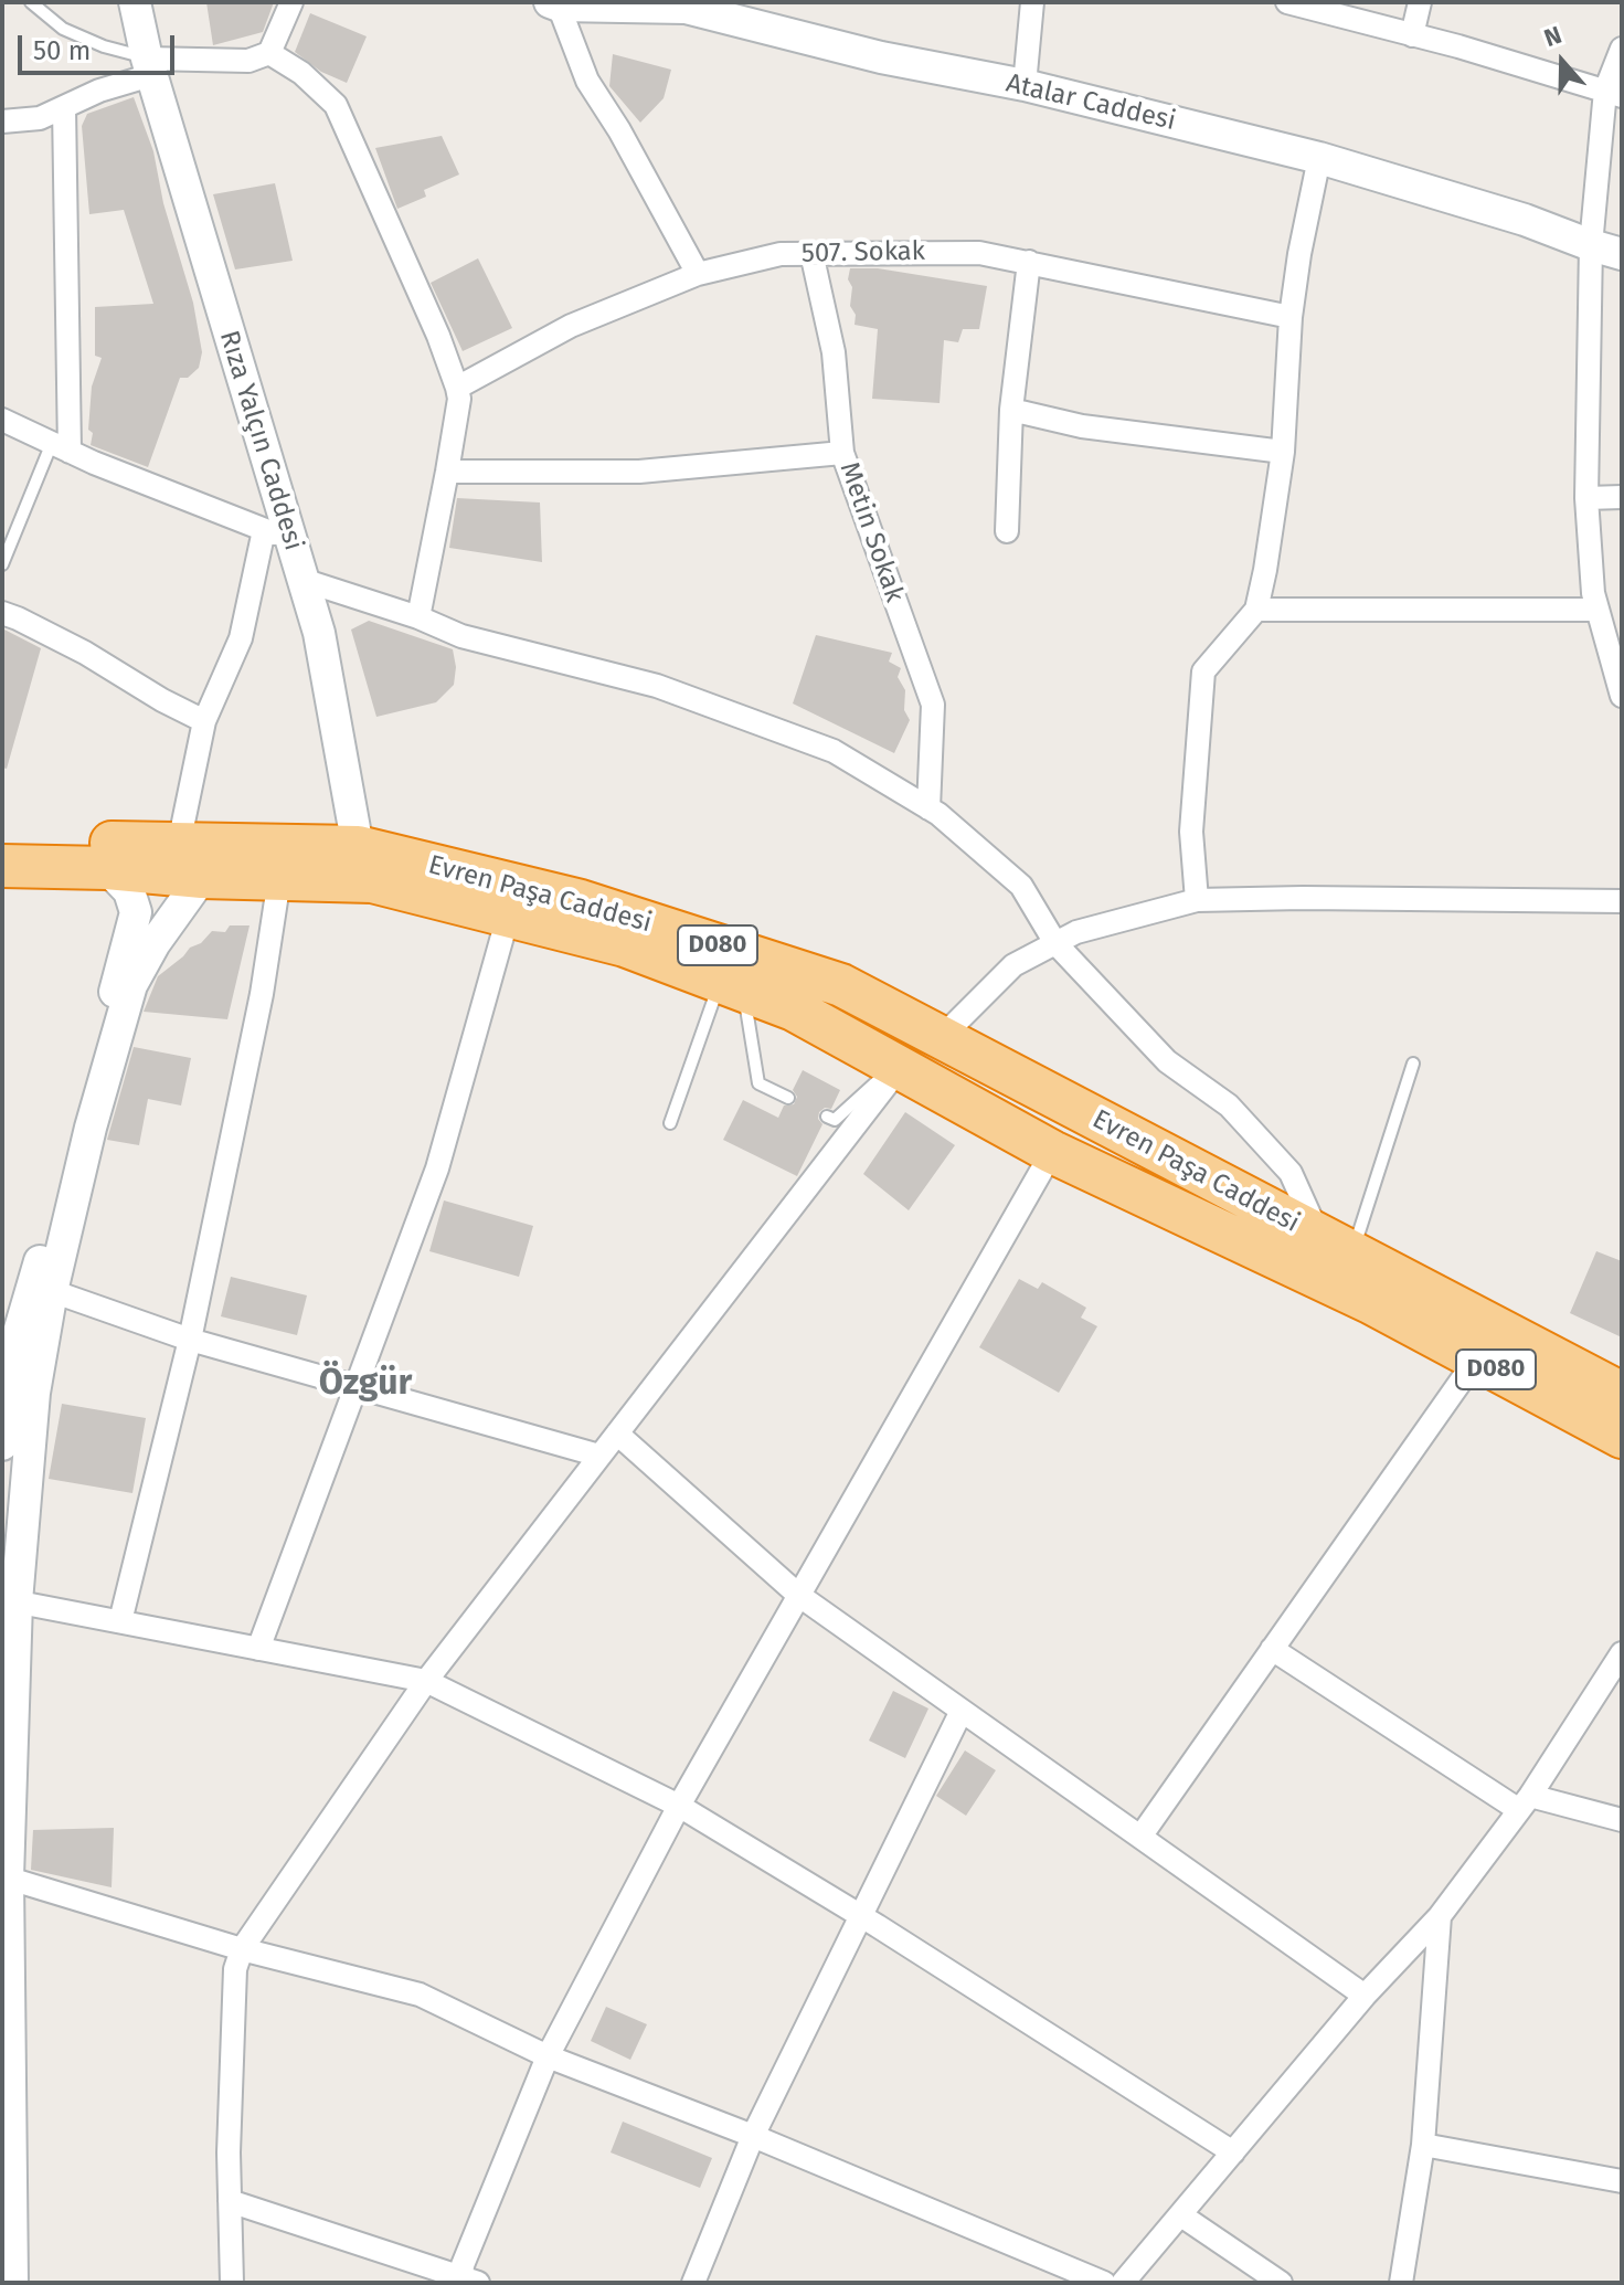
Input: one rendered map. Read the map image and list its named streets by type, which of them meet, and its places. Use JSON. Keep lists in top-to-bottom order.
{
  "streets": {
    "highway": ["Evren Paşa Caddesi", "D080"],
    "street": [
      "Atalar Caddesi",
      "507. Sokak",
      "Rıza Yalçın Caddesi",
      "Metin Sokak"
    ]
  },
  "crossings": [
    ["507. Sokak", "Metin Sokak"],
    ["Rıza Yalçın Caddesi", "Evren Paşa Caddesi"],
    ["Evren Paşa Caddesi", "D080"]
  ],
  "districts": ["Özgür"],
  "scale_bar": "50 m",
  "north": "top"
}
